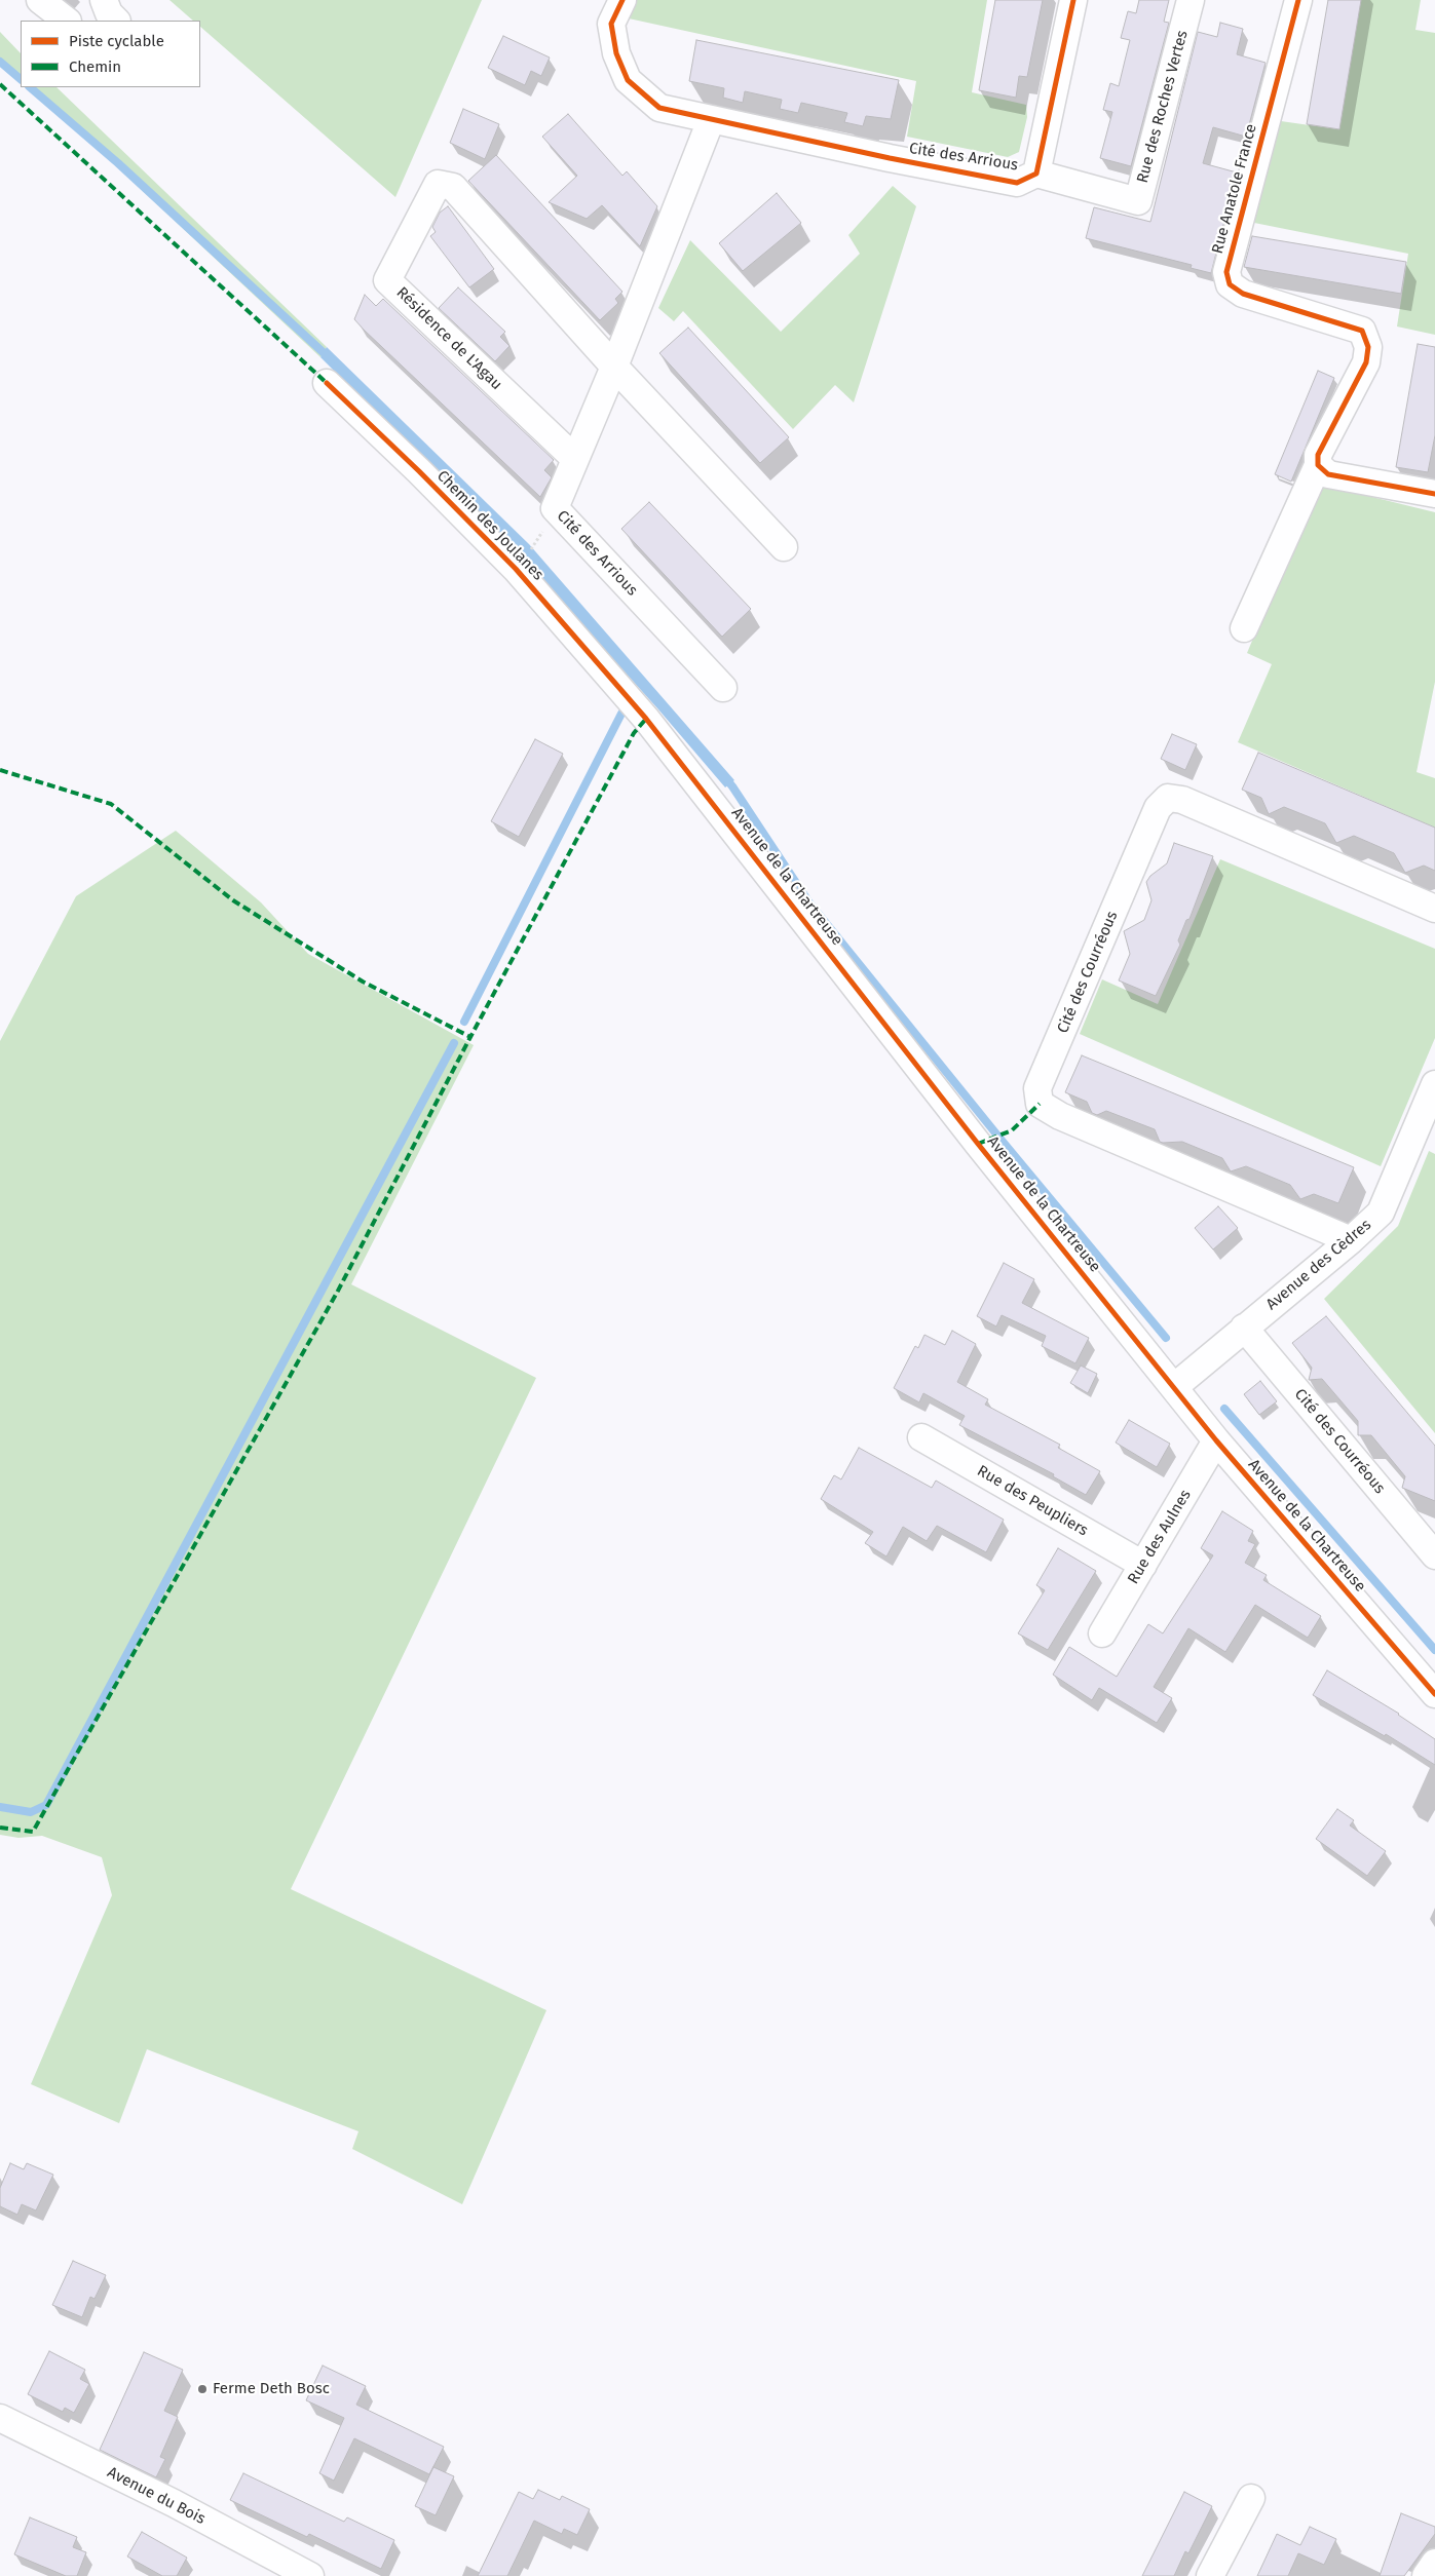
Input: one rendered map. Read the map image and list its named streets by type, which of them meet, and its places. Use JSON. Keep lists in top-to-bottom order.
{
  "streets": {
    "street": [
      "Rue des Roches Vertes",
      "Cité des Arrious",
      "Rue Anatole France",
      "Résidence de L'Agau",
      "Chemin des Joulanes",
      "Avenue de la Chartreuse",
      "Cité des Courréous",
      "Avenue des Cèdres",
      "Rue des Peupliers",
      "Rue des Aulnes",
      "Avenue du Bois"
    ]
  },
  "crossings": [
    ["Rue des Roches Vertes", "Cité des Arrious"],
    ["Cité des Arrious", "Résidence de L'Agau"],
    ["Chemin des Joulanes", "Avenue de la Chartreuse"],
    ["Avenue de la Chartreuse", "Avenue des Cèdres"],
    ["Avenue de la Chartreuse", "Rue des Aulnes"],
    ["Cité des Courréous", "Avenue des Cèdres"],
    ["Rue des Peupliers", "Rue des Aulnes"]
  ],
  "places": ["Ferme Deth Bosc"],
  "legend": ["Piste cyclable", "Chemin"]
}
